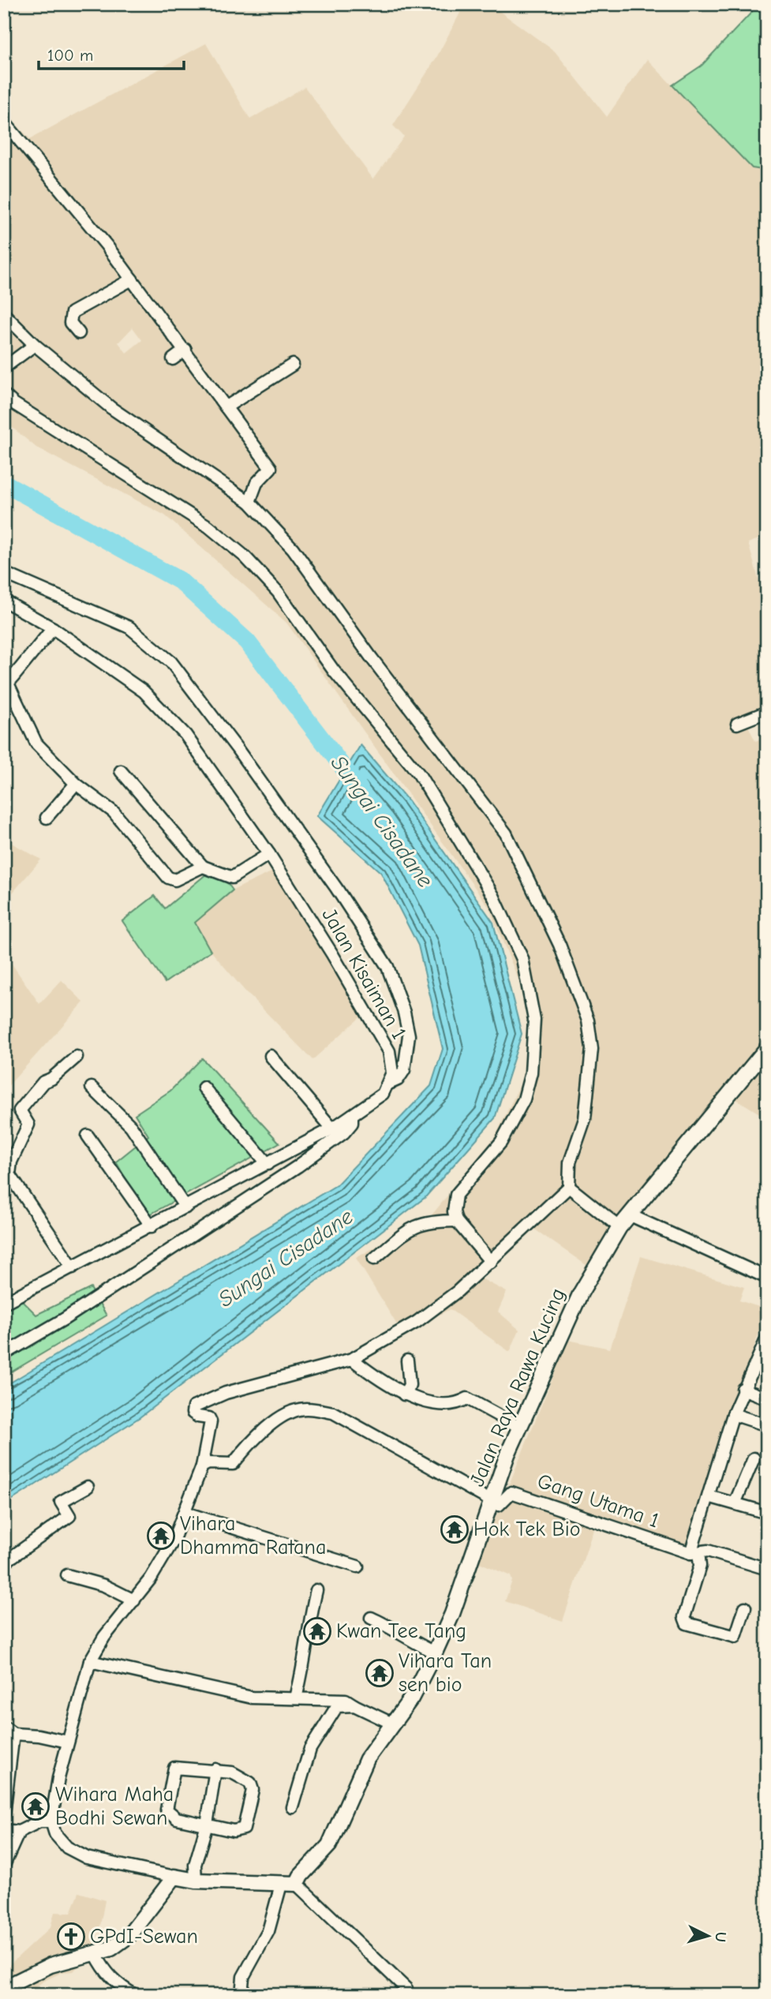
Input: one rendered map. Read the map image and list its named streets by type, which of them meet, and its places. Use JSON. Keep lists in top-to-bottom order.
{
  "streets": {
    "street": ["Jalan Kisaiman 1", "Jalan Raya Rawa Kucing", "Gang Utama 1"]
  },
  "crossings": [
    ["Jalan Raya Rawa Kucing", "Gang Utama 1"]
  ],
  "water": ["Sungai Cisadane"],
  "places": {
    "temple": [
      "Hok Tek Bio",
      "Vihara Dhamma Ratana",
      "Kwan Tee Tang",
      "Vihara Tan sen bio",
      "Wihara Maha Bodhi Sewan"
    ],
    "church": ["GPdI-Sewan"]
  },
  "scale_bar": "100 m",
  "north": "right"
}
